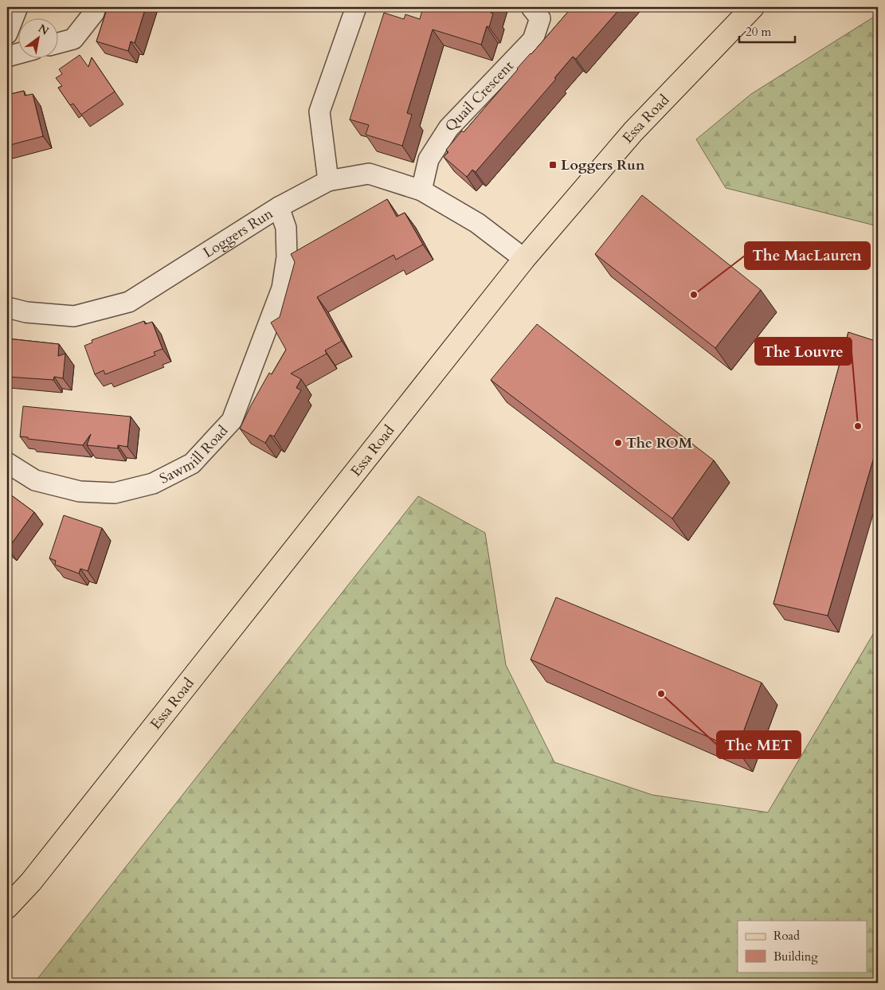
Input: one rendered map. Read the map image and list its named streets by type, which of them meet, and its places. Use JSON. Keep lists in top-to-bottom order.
{
  "streets": {
    "main road": ["Essa Road"],
    "street": ["Quail Crescent", "Loggers Run", "Sawmill Road"]
  },
  "crossings": [
    ["Quail Crescent", "Loggers Run"],
    ["Essa Road", "Loggers Run"],
    ["Loggers Run", "Sawmill Road"]
  ],
  "places": {
    "transit": ["Loggers Run"],
    "other": [
      "The MacLauren",
      "The Louvre",
      "The ROM",
      "The MET"
    ]
  },
  "legend": ["Road", "Building"],
  "scale_bar": "20 m",
  "north": "top right"
}
